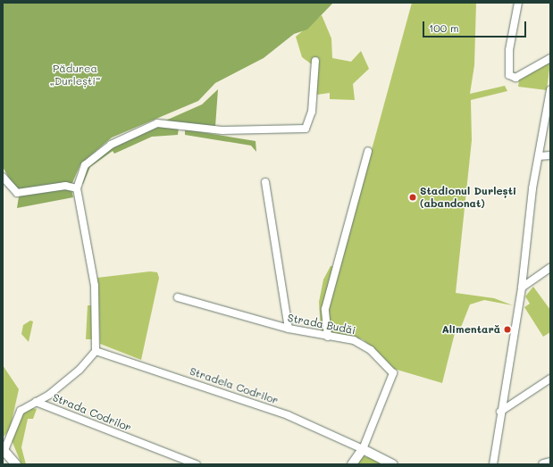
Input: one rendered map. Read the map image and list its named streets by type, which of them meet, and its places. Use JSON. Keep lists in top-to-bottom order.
{
  "streets": {
    "street": ["Strada Budăi", "Stradela Codrilor", "Strada Codrilor"]
  },
  "crossings": [
    ["Strada Budăi", "Stradela Codrilor"]
  ],
  "parks": ["Pădurea „Durlești”"],
  "places": ["Stadionul Durlești (abandonat)", "Alimentară"],
  "scale_bar": "100 m"
}
